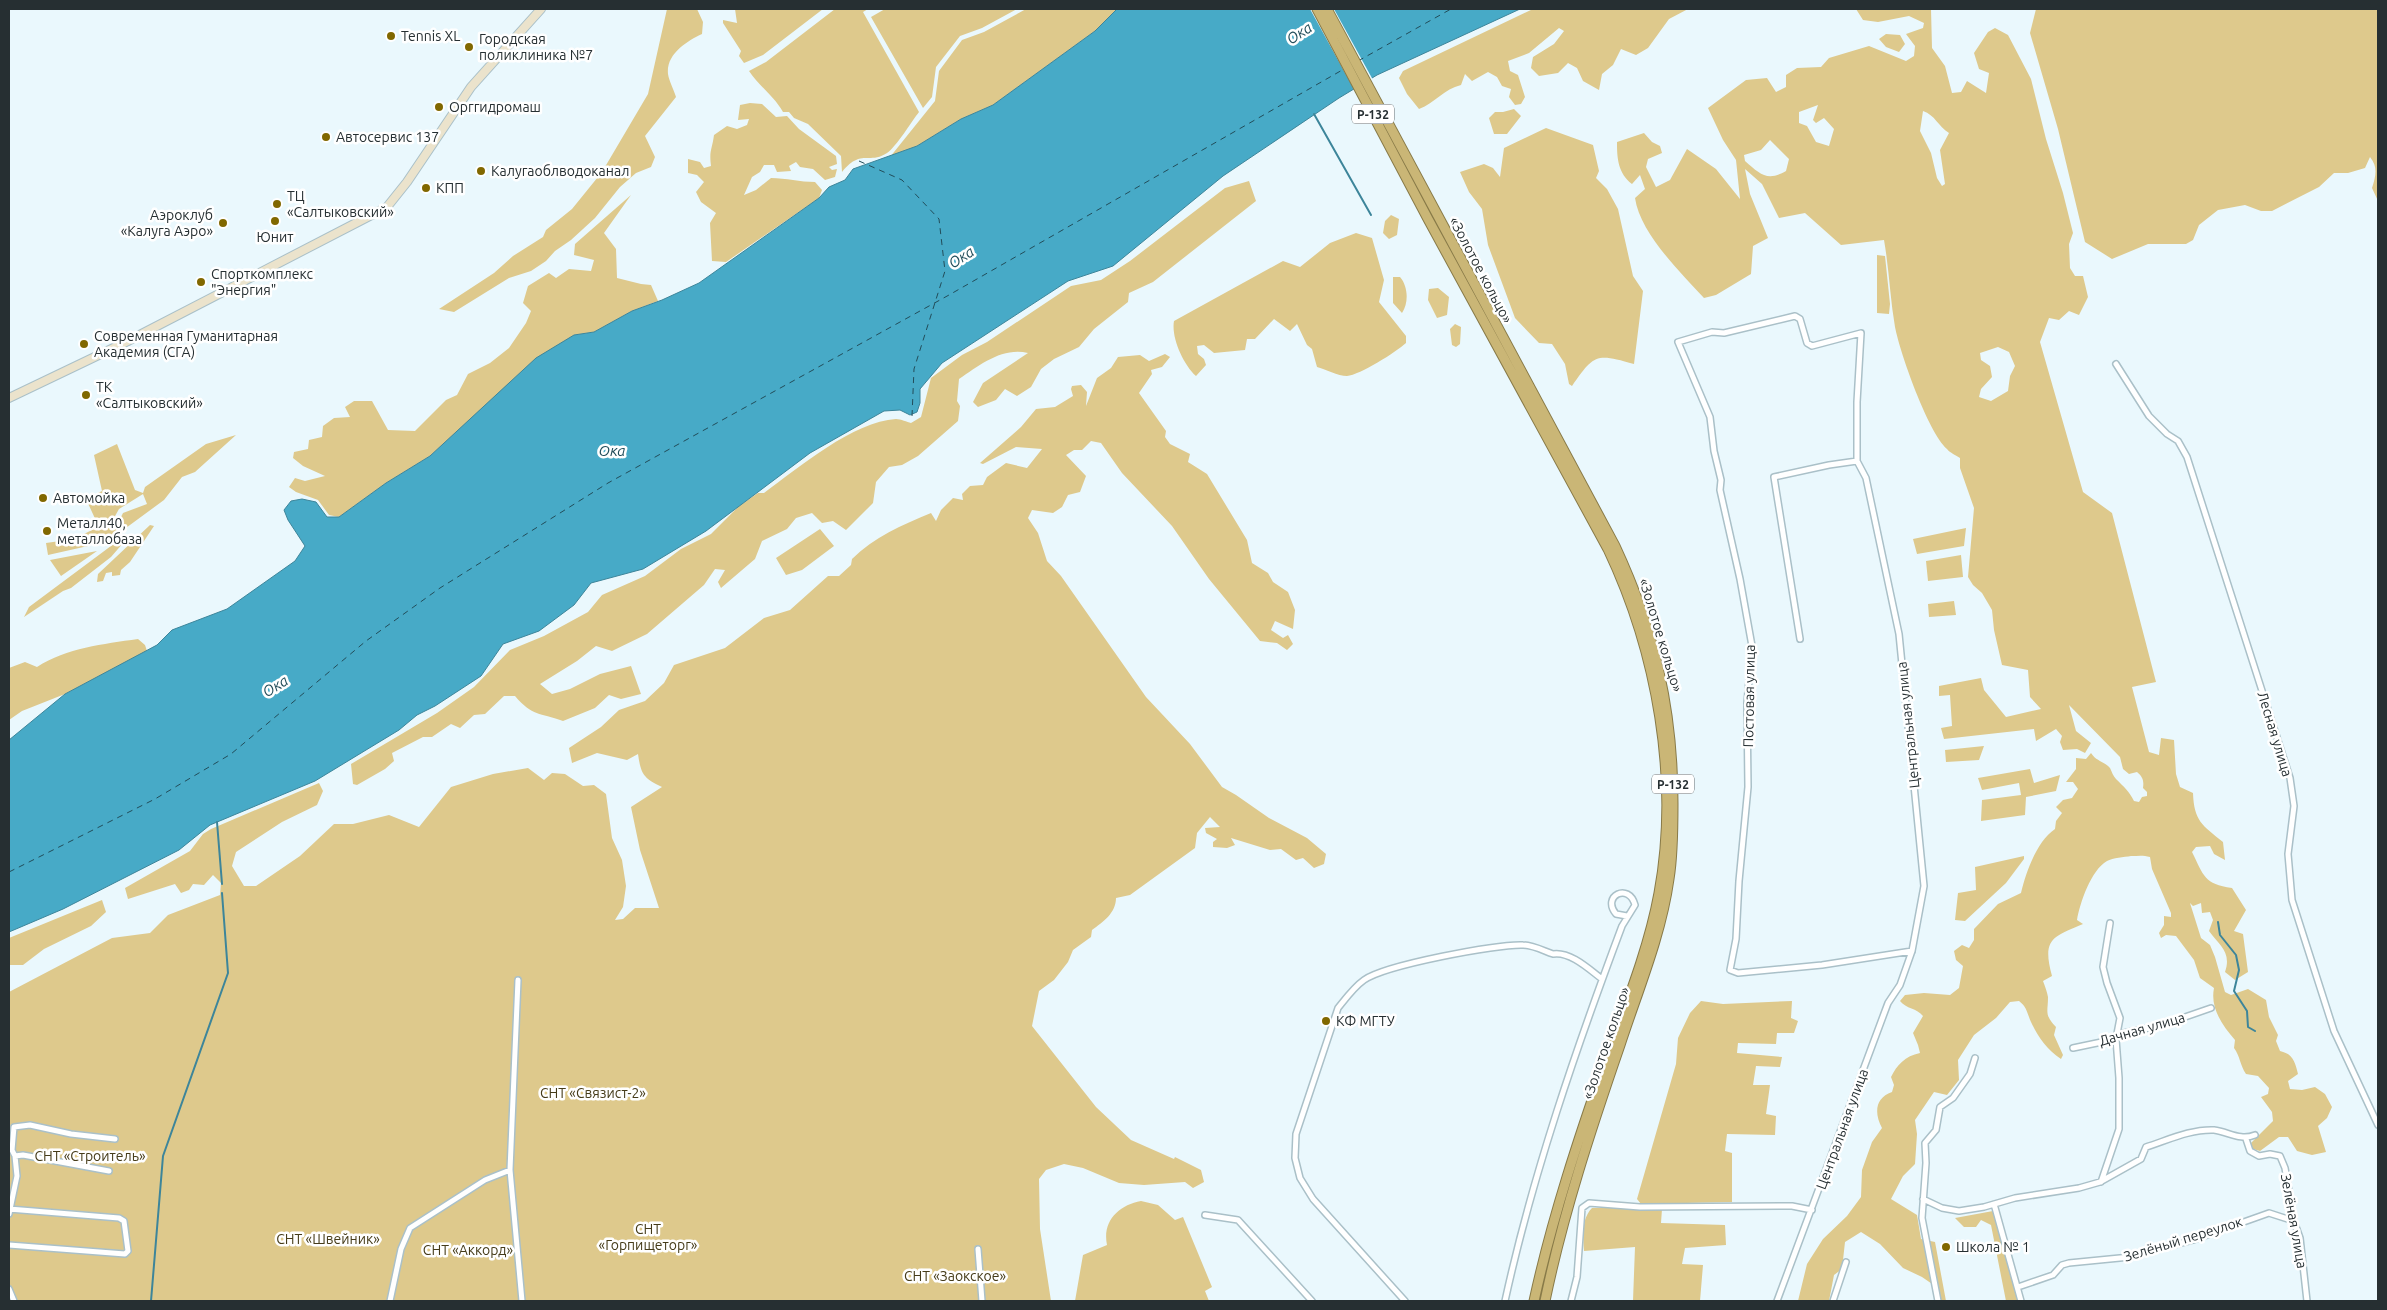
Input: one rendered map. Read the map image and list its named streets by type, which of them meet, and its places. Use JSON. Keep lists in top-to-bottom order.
{
  "streets": {
    "highway": ["Р-132", "«Золотое кольцо»"],
    "street": [
      "Постовая улица",
      "Центральная улица",
      "Лесная улица",
      "Дачная улица",
      "Зелёная улица",
      "Зелёный переулок"
    ]
  },
  "crossings": [
    ["Р-132", "«Золотое кольцо»"],
    ["Постовая улица", "Центральная улица"],
    ["Зелёная улица", "Зелёный переулок"]
  ],
  "water": ["Ока"],
  "parks": [
    "СНТ «Связист-2»",
    "СНТ «Строитель»",
    "СНТ «Горпищеторг»",
    "СНТ «Швейник»",
    "СНТ «Аккорд»",
    "СНТ «Заокское»"
  ],
  "places": [
    "Tennis XL",
    "Городская поликлиника №7",
    "Орггидромаш",
    "Автосервис 137",
    "Калугаоблводоканал",
    "КПП",
    "ТЦ «Салтыковский»",
    "Юнит",
    "Аэроклуб «Калуга Аэро»",
    "Спорткомплекс \"Энергия\"",
    "Современная Гуманитарная Академия (СГА)",
    "ТК «Салтыковский»",
    "Автомойка",
    "Металл40, металлобаза",
    "КФ МГТУ",
    "Школа № 1"
  ]
}
